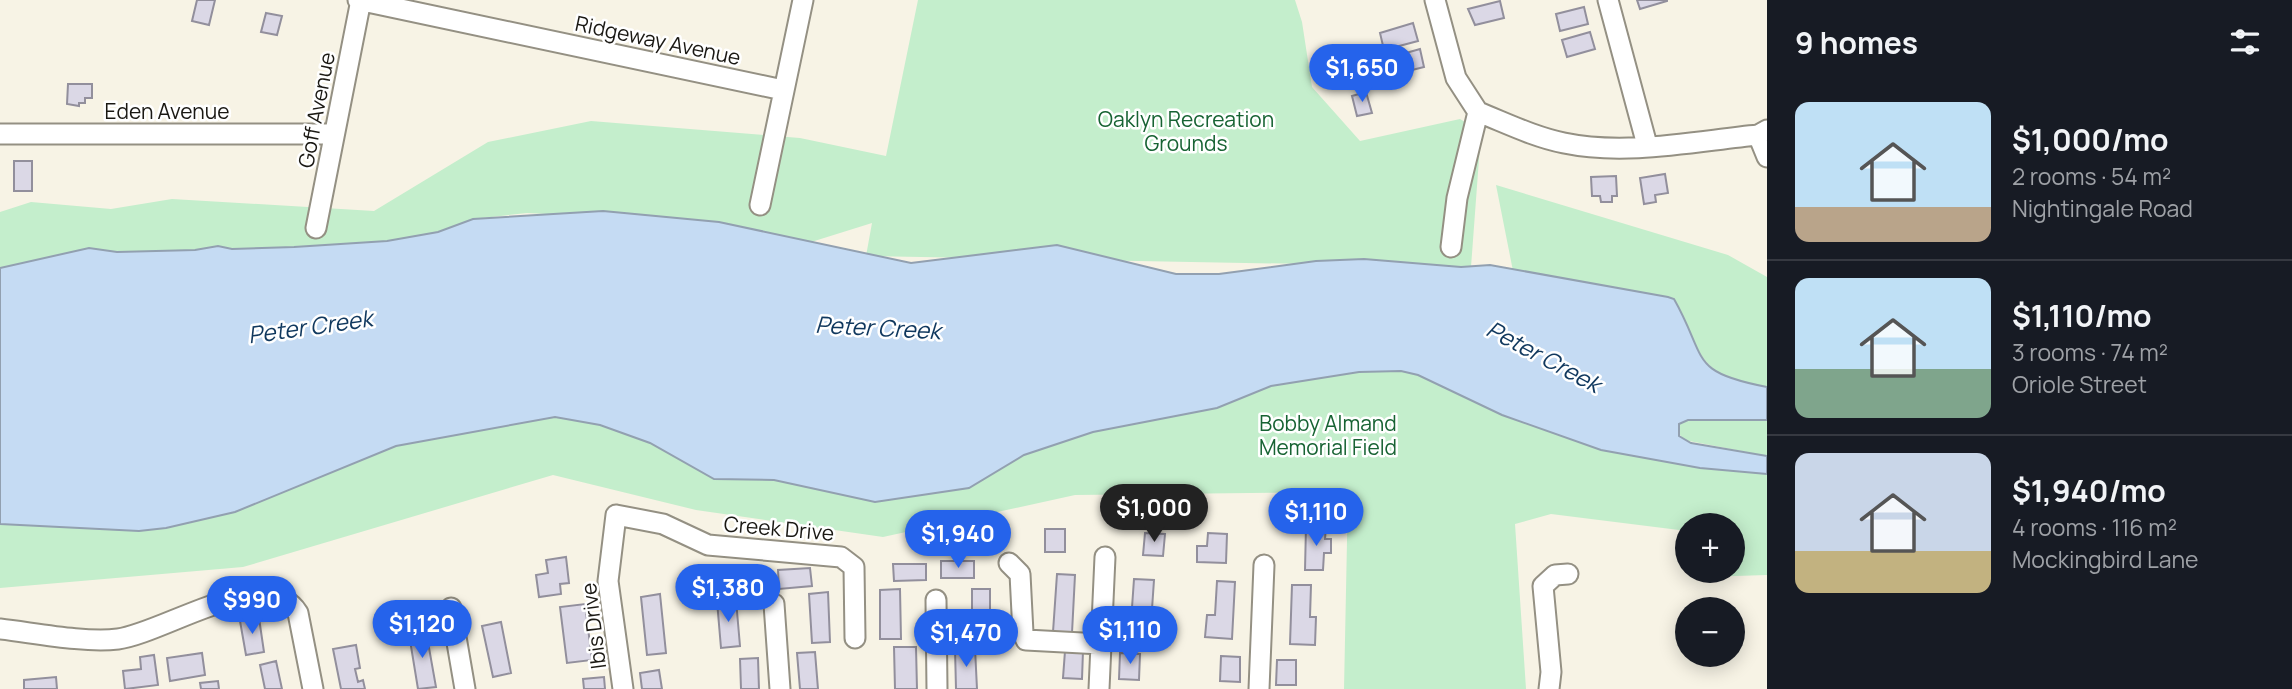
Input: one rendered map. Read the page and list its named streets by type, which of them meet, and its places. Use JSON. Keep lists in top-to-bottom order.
{
  "streets": {
    "street": [
      "Ridgeway Avenue",
      "Goff Avenue",
      "Eden Avenue",
      "Creek Drive",
      "Ibis Drive"
    ]
  },
  "crossings": [
    ["Ridgeway Avenue", "Goff Avenue"],
    ["Goff Avenue", "Eden Avenue"],
    ["Creek Drive", "Ibis Drive"]
  ],
  "water": ["Peter Creek"],
  "parks": ["Oaklyn Recreation Grounds", "Bobby Almand Memorial Field"],
  "page": {
    "heading": "9 homes",
    "price": [
      "$1,650",
      "$1,000",
      "$1,110",
      "$1,940",
      "$1,380",
      "$990",
      "$1,120",
      "$1,110",
      "$1,470"
    ],
    "list": [
      {
        "name": "$1,000/mo",
        "note": "2 rooms · 54 m² · Nightingale Road"
      },
      {
        "name": "$1,110/mo",
        "note": "3 rooms · 74 m² · Oriole Street"
      },
      {
        "name": "$1,940/mo",
        "note": "4 rooms · 116 m² · Mockingbird Lane"
      }
    ],
    "map_buttons": ["+", "−"]
  }
}
